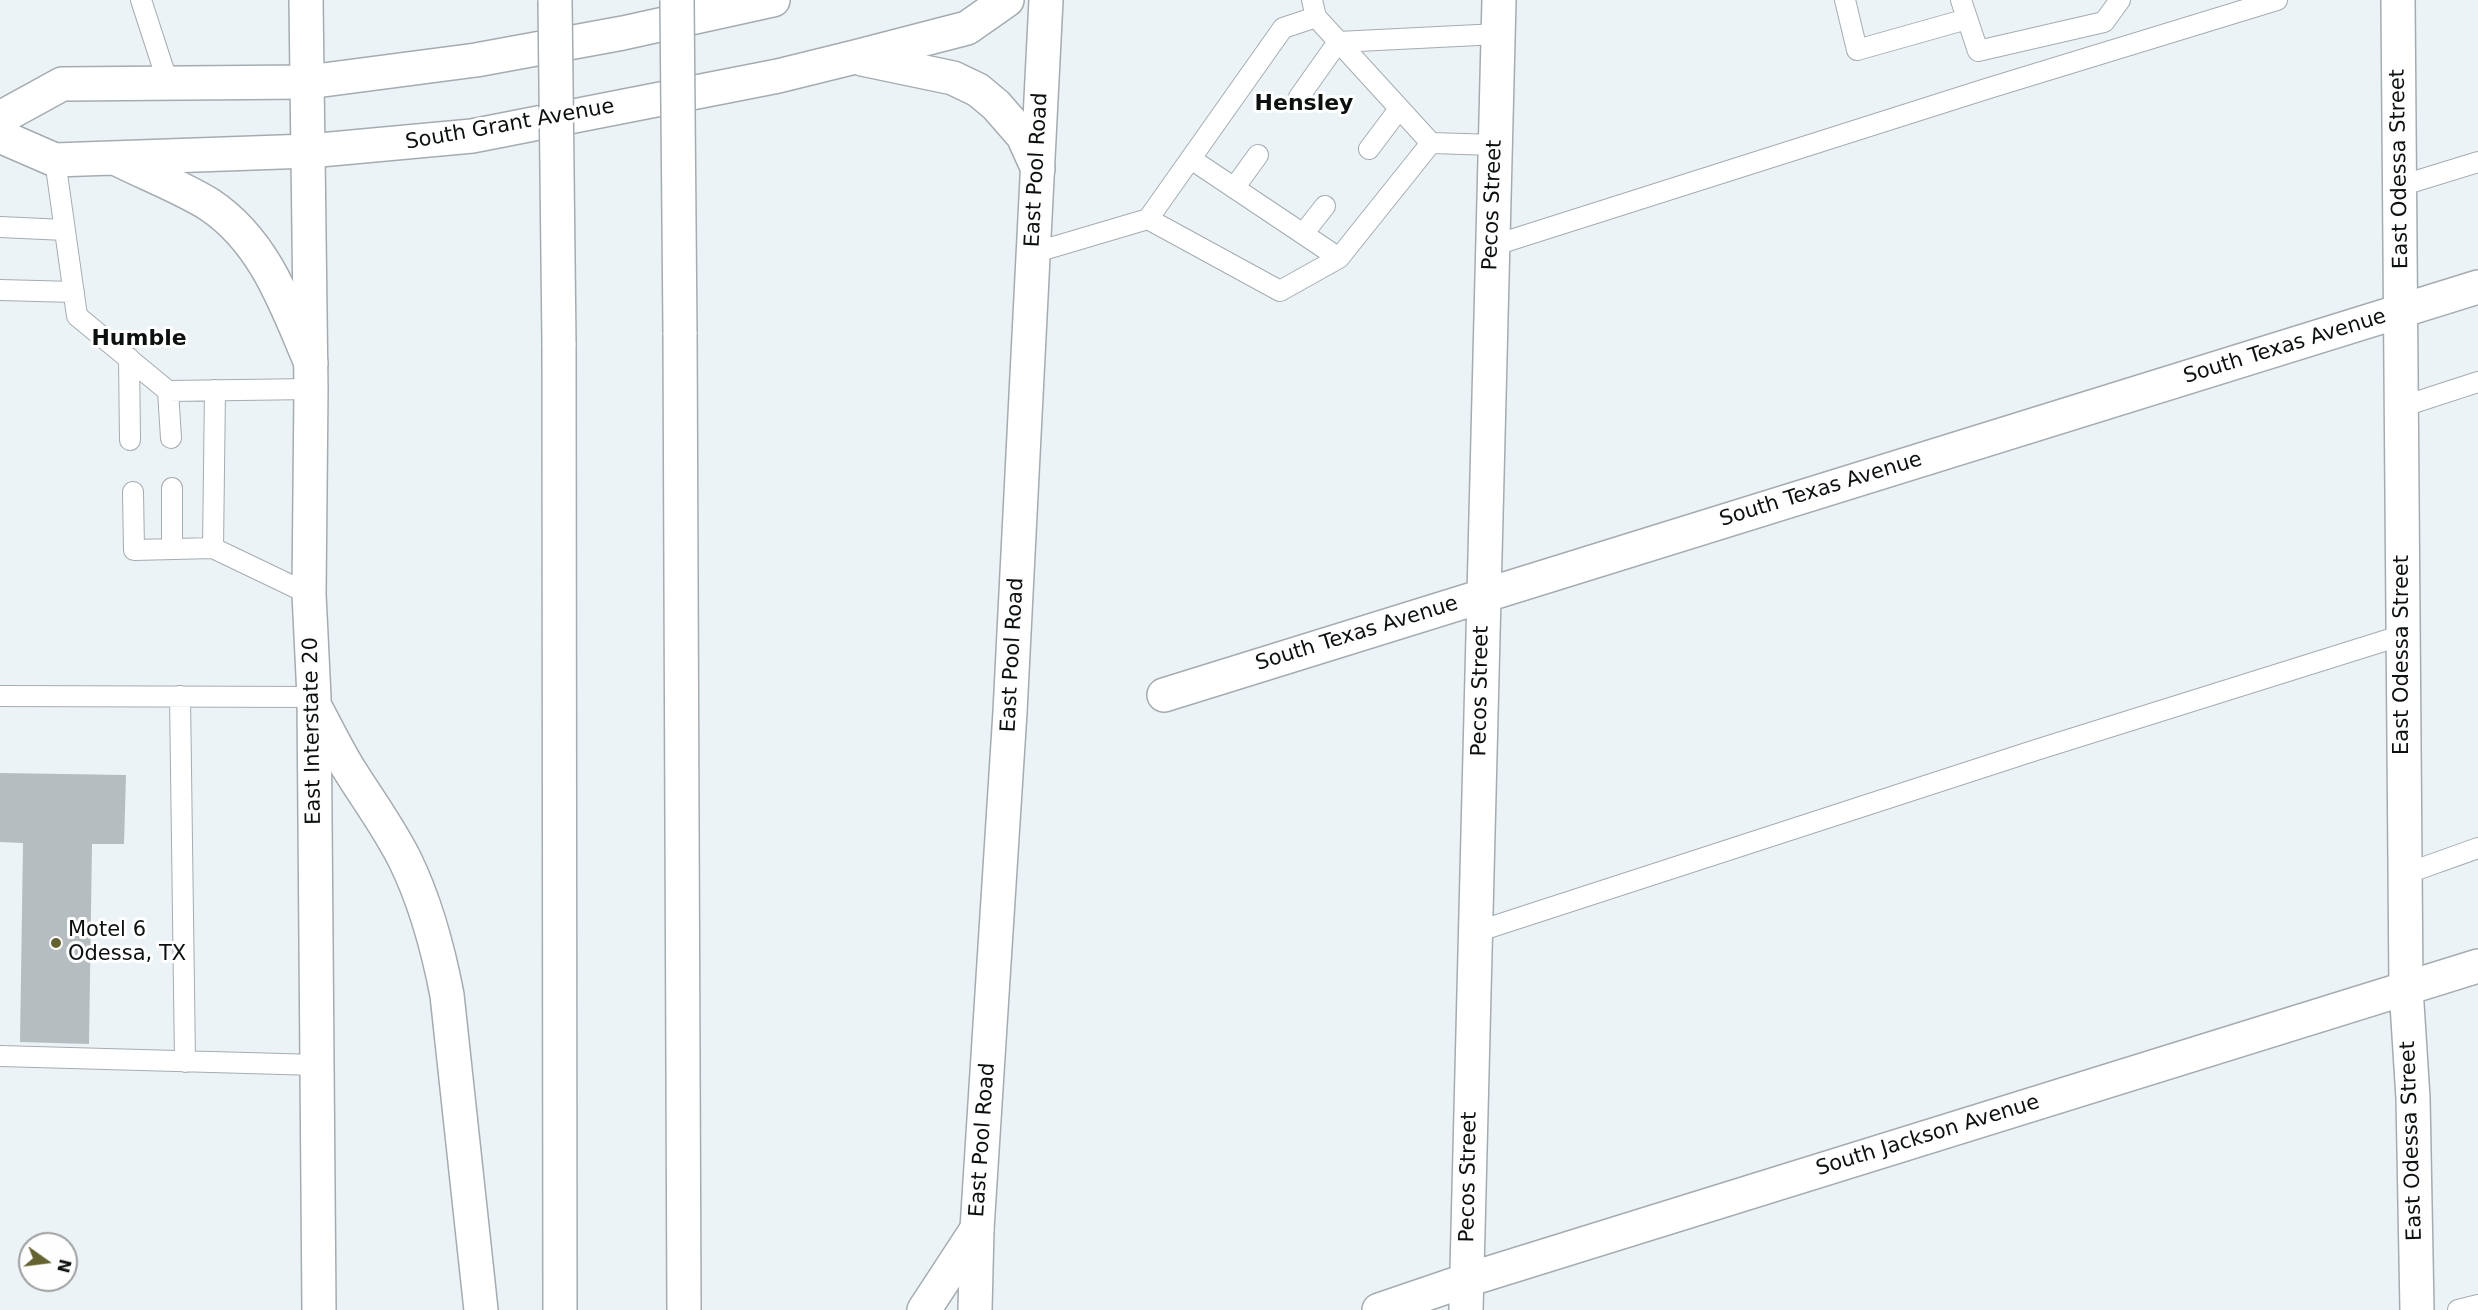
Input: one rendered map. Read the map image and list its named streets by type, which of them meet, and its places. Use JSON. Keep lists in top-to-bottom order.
{
  "streets": {
    "main road": [
      "South Grant Avenue",
      "East Odessa Street",
      "East Pool Road",
      "Pecos Street",
      "South Texas Avenue",
      "East Interstate 20",
      "South Jackson Avenue"
    ]
  },
  "crossings": [
    ["South Grant Avenue", "East Interstate 20"],
    ["East Odessa Street", "South Texas Avenue"],
    ["East Odessa Street", "South Jackson Avenue"],
    ["Pecos Street", "South Texas Avenue"],
    ["Pecos Street", "South Jackson Avenue"]
  ],
  "districts": ["Hensley", "Humble"],
  "places": ["Motel 6 Odessa, TX"],
  "north": "right"
}
